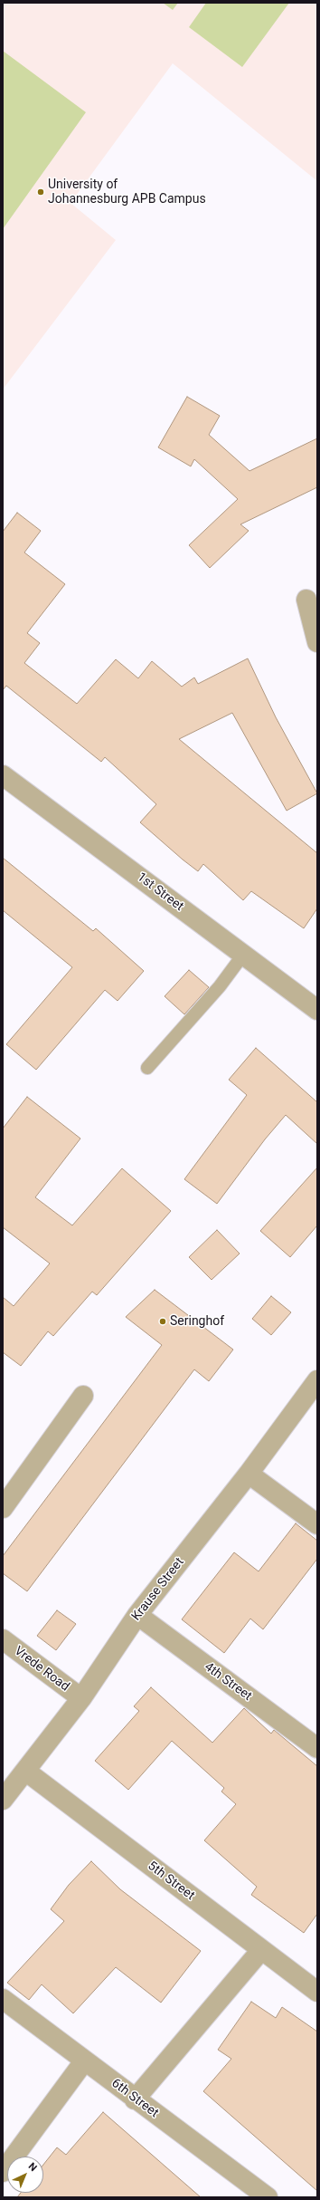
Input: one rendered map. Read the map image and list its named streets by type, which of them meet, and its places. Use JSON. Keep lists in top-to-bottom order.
{
  "streets": {
    "street": [
      "1st Street",
      "Krause Street",
      "Vrede Road",
      "4th Street",
      "5th Street",
      "6th Street"
    ]
  },
  "crossings": [
    ["Krause Street", "Vrede Road"],
    ["Krause Street", "4th Street"],
    ["Krause Street", "5th Street"]
  ],
  "places": ["University of Johannesburg APB Campus", "Seringhof"],
  "north": "top right"
}
